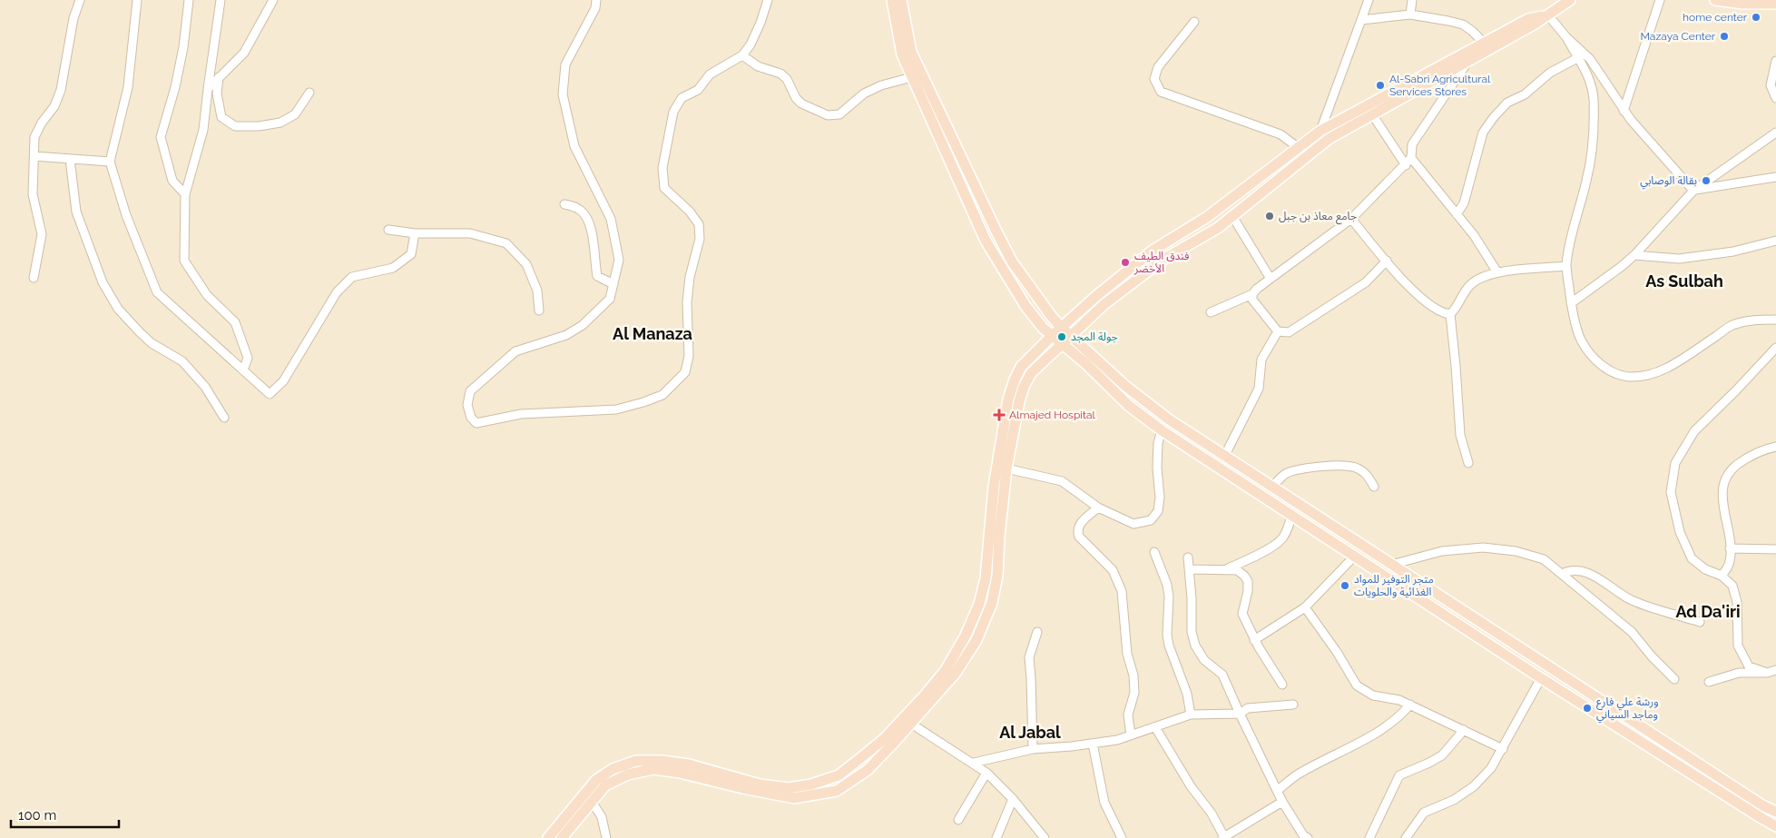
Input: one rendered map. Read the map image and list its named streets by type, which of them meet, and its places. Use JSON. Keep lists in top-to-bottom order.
{
  "districts": [
    "As Sulbah",
    "Al Manaza",
    "Ad Da'iri",
    "Al Jabal"
  ],
  "places": {
    "other": [
      "home center",
      "Mazaya Center",
      "Al-Sabri Agricultural Services Stores",
      "بقالة الوصابي",
      "جامع معاذ بن جبل",
      "فندق الطيف الأخضر",
      "جولة المجد",
      "متجر التوفير للمواد الغذائية والحلويات",
      "ورشة علي فارع وماجد السياني"
    ],
    "health": ["Almajed Hospital"]
  },
  "scale_bar": "100 m"
}
